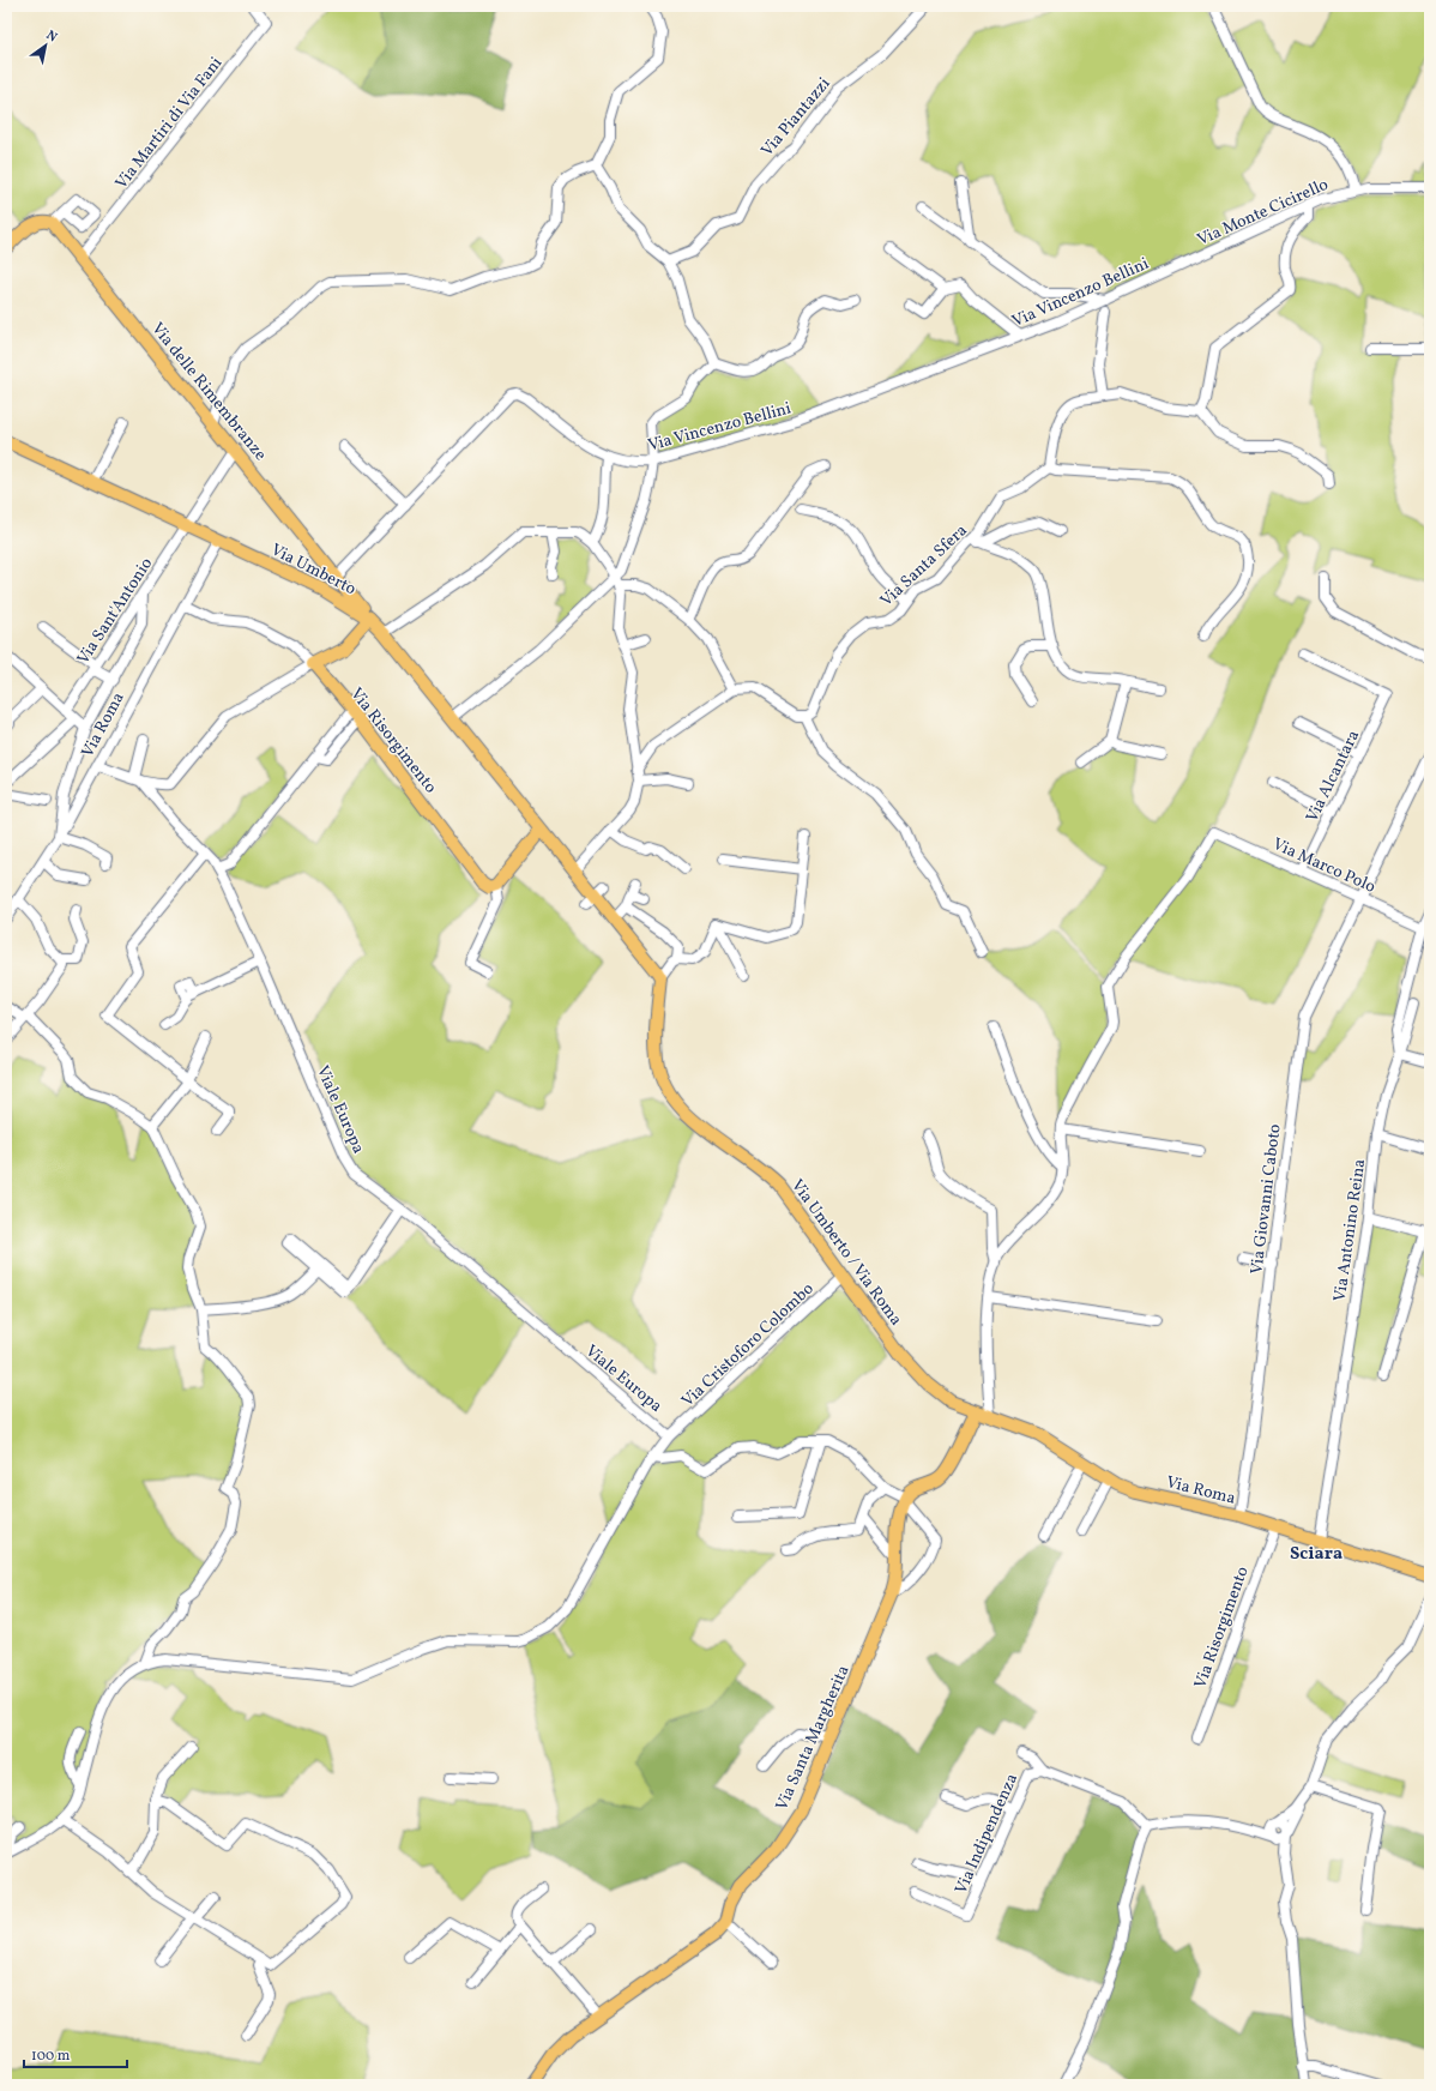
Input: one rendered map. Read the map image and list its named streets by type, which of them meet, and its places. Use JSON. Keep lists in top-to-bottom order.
{
  "streets": {
    "main road": [
      "Via delle Rimembranze",
      "Via Umberto",
      "Via Roma",
      "Via Risorgimento",
      "Via Umberto / Via Roma",
      "Via Santa Margherita"
    ],
    "street": [
      "Via Piantazzi",
      "Via Martiri di Via Fani",
      "Via Monte Cicirello",
      "Via Vincenzo Bellini",
      "Via Santa Sfera",
      "Via Sant'Antonio",
      "Via Alcantara",
      "Via Marco Polo",
      "Viale Europa",
      "Via Giovanni Caboto",
      "Via Antonino Reina",
      "Via Cristoforo Colombo",
      "Via Indipendenza"
    ]
  },
  "crossings": [
    ["Via Martiri di Via Fani", "Via delle Rimembranze"],
    ["Via Monte Cicirello", "Via Vincenzo Bellini"],
    ["Via Vincenzo Bellini", "Via delle Rimembranze"],
    ["Via delle Rimembranze", "Via Umberto"],
    ["Via delle Rimembranze", "Via Sant'Antonio"],
    ["Via Umberto", "Via Sant'Antonio"],
    ["Via Umberto", "Via Roma"],
    ["Via Umberto", "Via Umberto / Via Roma"],
    ["Via Roma", "Via Risorgimento"],
    ["Via Roma", "Via Giovanni Caboto"],
    ["Via Roma", "Via Antonino Reina"],
    ["Via Roma", "Via Umberto / Via Roma"],
    ["Via Alcantara", "Via Marco Polo"],
    ["Via Marco Polo", "Via Giovanni Caboto"],
    ["Via Marco Polo", "Via Antonino Reina"],
    ["Viale Europa", "Via Cristoforo Colombo"],
    ["Via Umberto / Via Roma", "Via Cristoforo Colombo"]
  ],
  "districts": ["Sciara"],
  "scale_bar": "100 m",
  "north": "top right"
}
